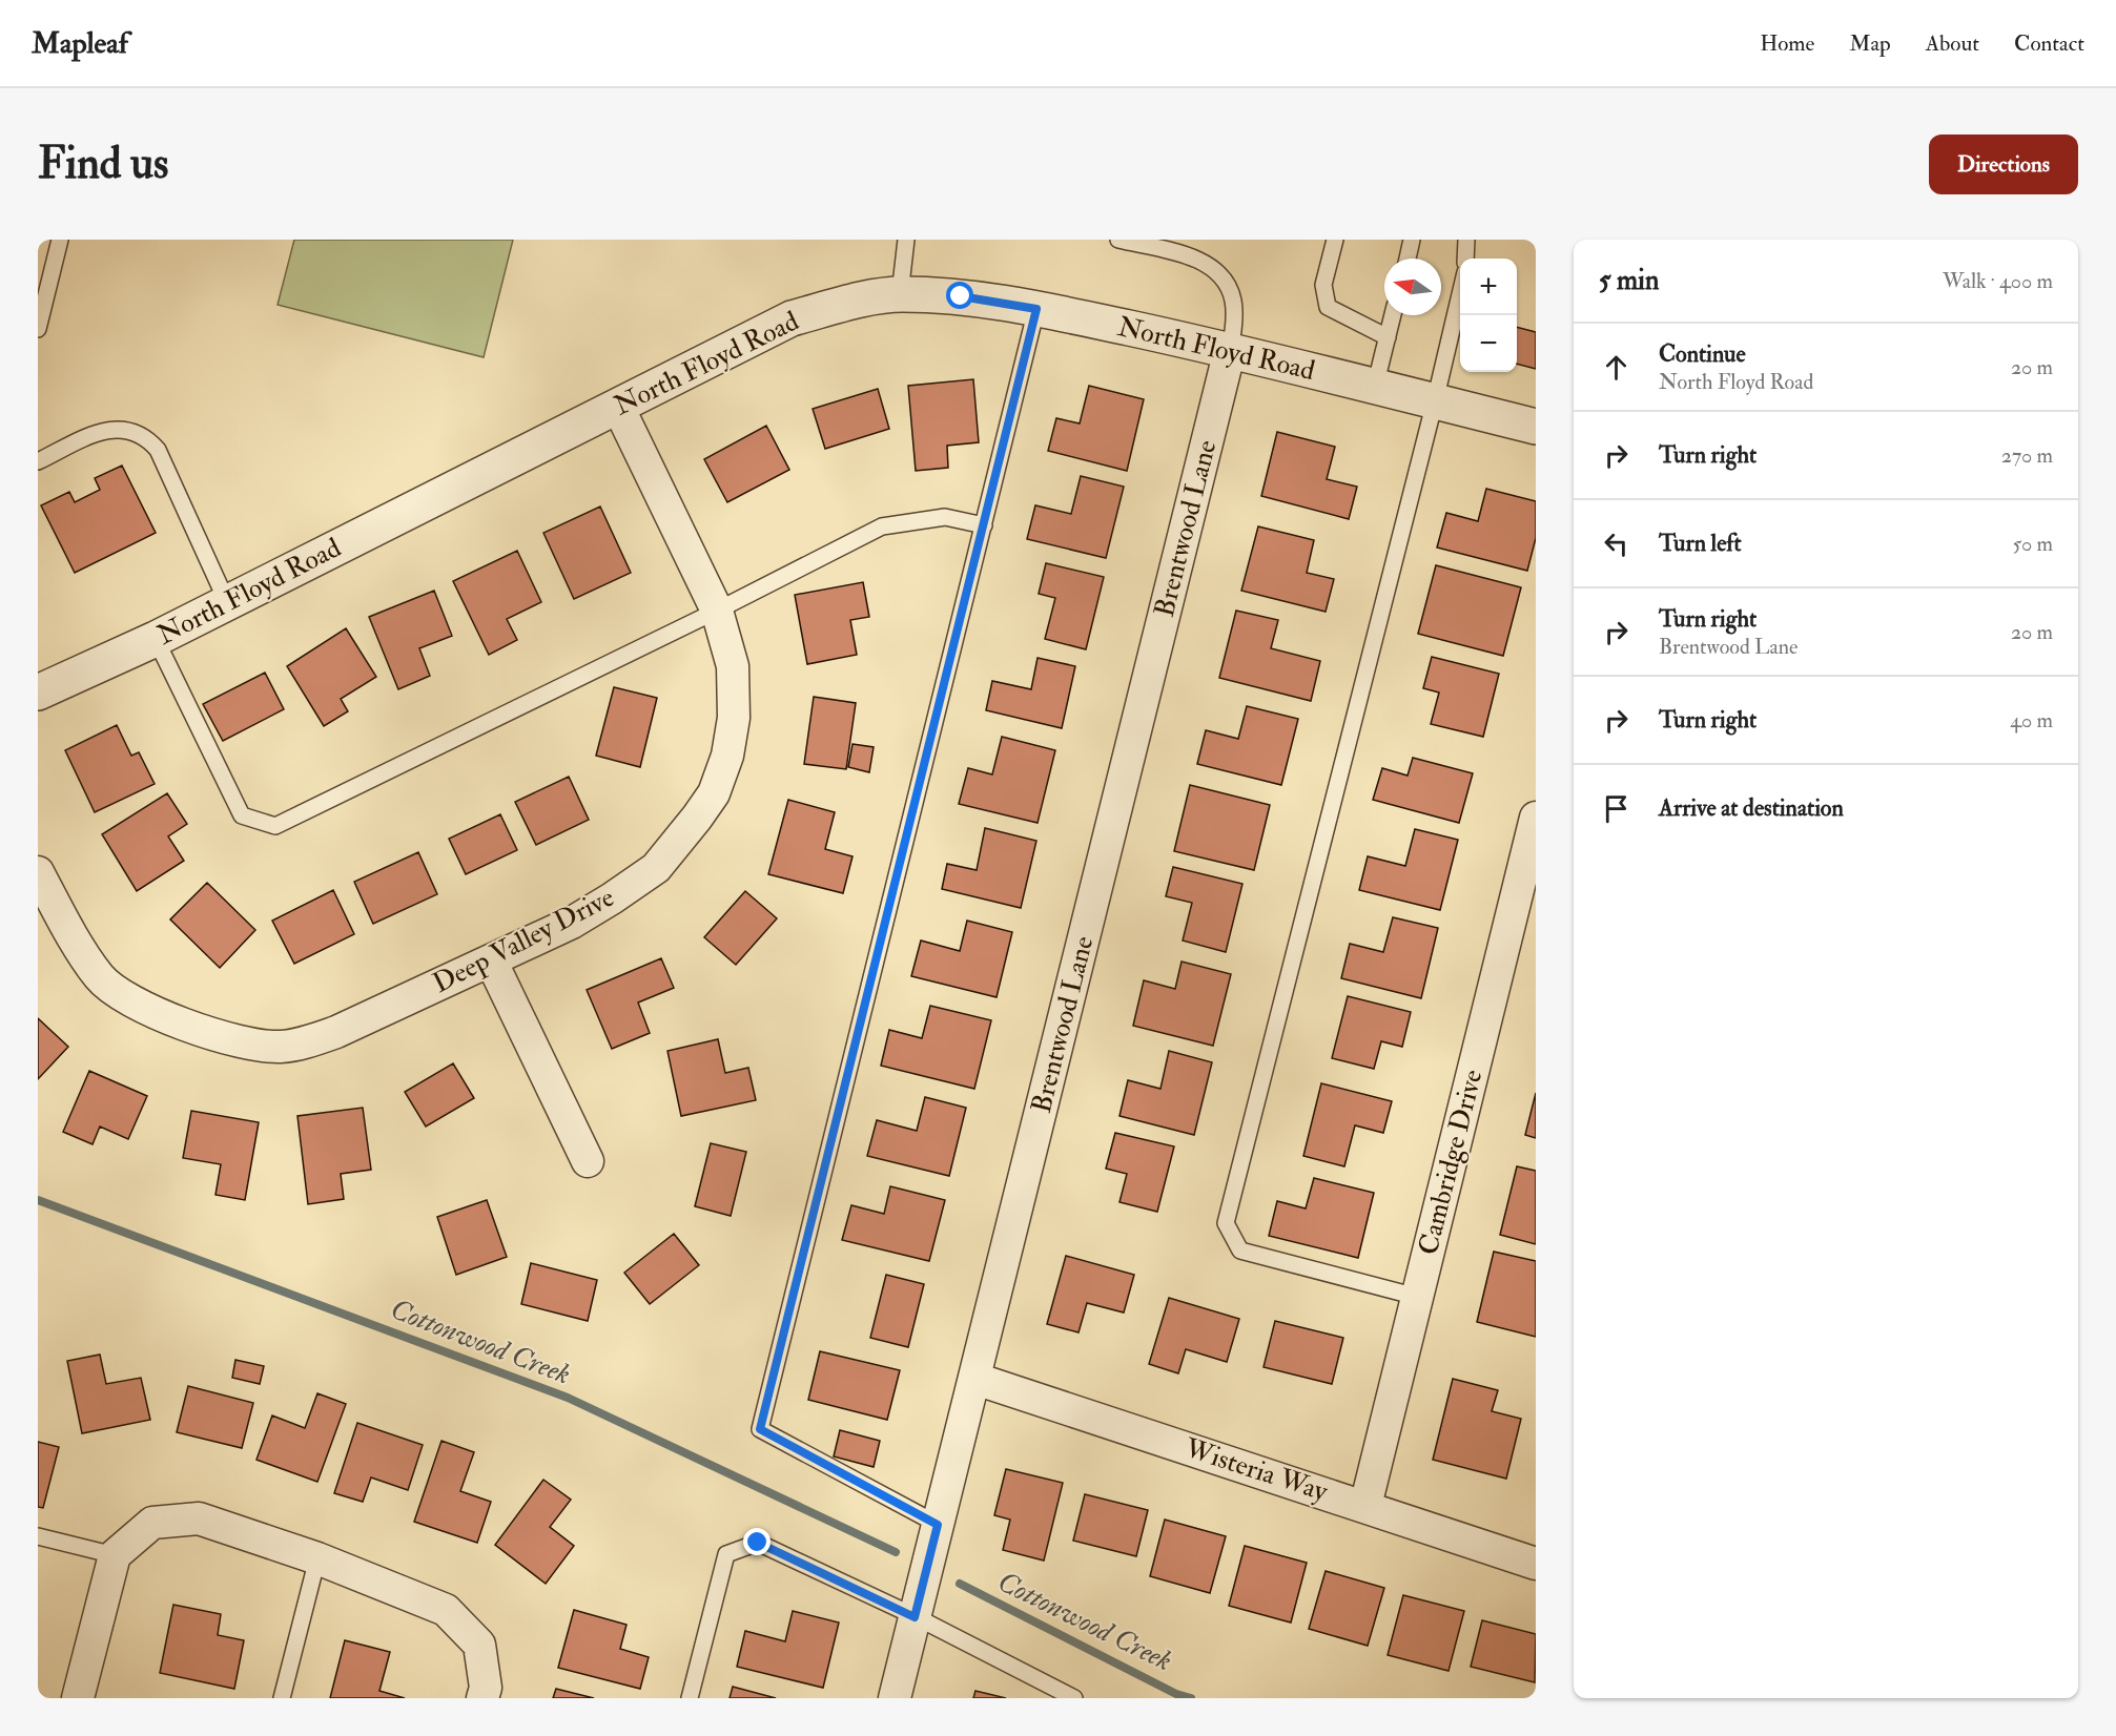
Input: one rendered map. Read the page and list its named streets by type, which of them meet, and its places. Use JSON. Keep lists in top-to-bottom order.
{
  "streets": {
    "street": [
      "North Floyd Road",
      "Brentwood Lane",
      "Deep Valley Drive",
      "Cambridge Drive",
      "Wisteria Way"
    ]
  },
  "crossings": [
    ["North Floyd Road", "Brentwood Lane"],
    ["North Floyd Road", "Deep Valley Drive"],
    ["Brentwood Lane", "Wisteria Way"],
    ["Cambridge Drive", "Wisteria Way"]
  ],
  "water": ["Cottonwood Creek"],
  "north": "left",
  "page": {
    "header": "Mapleaf",
    "nav": [
      "Home",
      "Map",
      "About",
      "Contact"
    ],
    "buttons": "Directions",
    "title": "Find us",
    "heading": ["5 min", "Walk · 400 m"],
    "map_buttons": ["+", "−"],
    "list": [
      ["Continue", "North Floyd Road", "20 m"],
      ["Turn right", "270 m"],
      ["Turn left", "50 m"],
      ["Turn right", "Brentwood Lane", "20 m"],
      ["Turn right", "40 m"],
      "Arrive at destination"
    ]
  }
}
